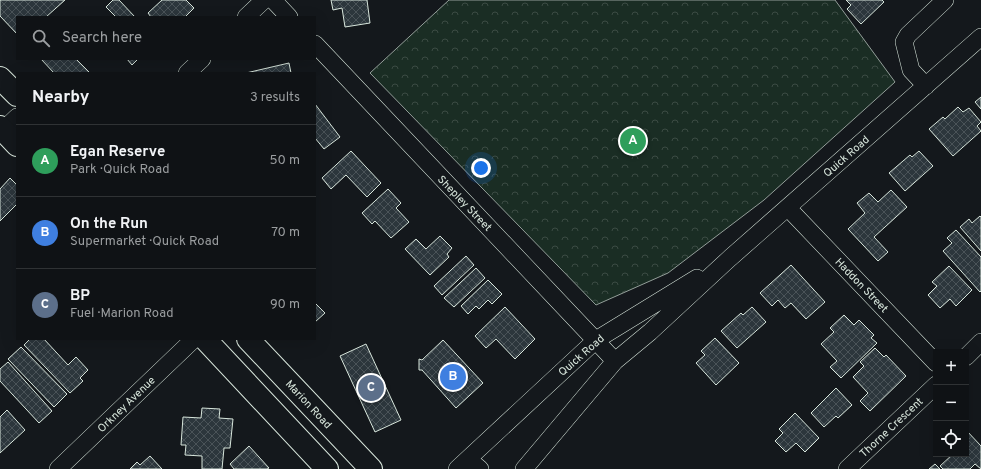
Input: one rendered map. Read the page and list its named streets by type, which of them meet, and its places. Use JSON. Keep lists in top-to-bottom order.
{
  "streets": {
    "main road": ["Marion Road"],
    "street": [
      "Quick Road",
      "Shepley Street",
      "Haddon Street",
      "Orkney Avenue",
      "Thorne Crescent"
    ]
  },
  "crossings": [
    ["Quick Road", "Shepley Street"],
    ["Quick Road", "Haddon Street"]
  ],
  "page": {
    "search": "Search here",
    "heading": ["Nearby", "3 results"],
    "list": [
      {
        "mark": "A",
        "name": "Egan Reserve",
        "note": "Park · Quick Road",
        "value": "50 m"
      },
      {
        "mark": "B",
        "name": "On the Run",
        "note": "Supermarket · Quick Road",
        "value": "70 m"
      },
      {
        "mark": "C",
        "name": "BP",
        "note": "Fuel · Marion Road",
        "value": "90 m"
      }
    ],
    "pins": ["A", "B", "C"],
    "map_buttons": ["+", "−"]
  }
}
